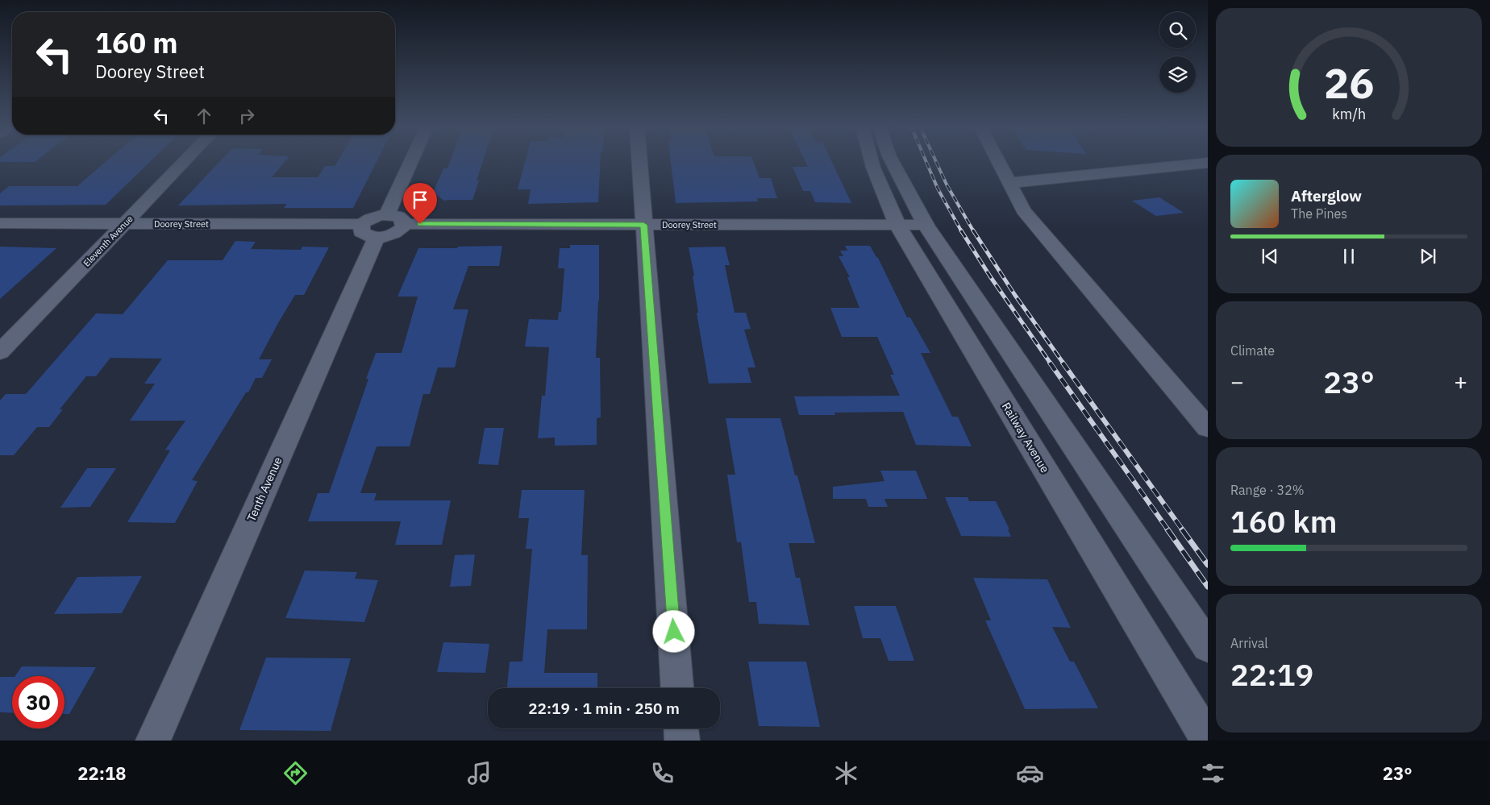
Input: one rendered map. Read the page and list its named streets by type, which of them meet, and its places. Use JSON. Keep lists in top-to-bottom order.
{
  "streets": {
    "street": [
      "Doorey Street",
      "Eleventh Avenue",
      "Railway Avenue",
      "Tenth Avenue"
    ]
  },
  "crossings": [
    ["Doorey Street", "Eleventh Avenue"],
    ["Doorey Street", "Railway Avenue"],
    ["Doorey Street", "Tenth Avenue"]
  ],
  "page": {
    "turn": ["160 m", "Doorey Street"],
    "song": ["Afterglow", "The Pines"],
    "tile": [
      "Climate",
      ["Range · 32%", "160 km"],
      ["Arrival", "22:19"]
    ],
    "heat": ["−", "23°", "+"],
    "limit": "30",
    "trip": "22:19 · 1 min · 250 m",
    "tabs": ["22:18", "23°"],
    "gauge": ["26", "km/h"]
  }
}
